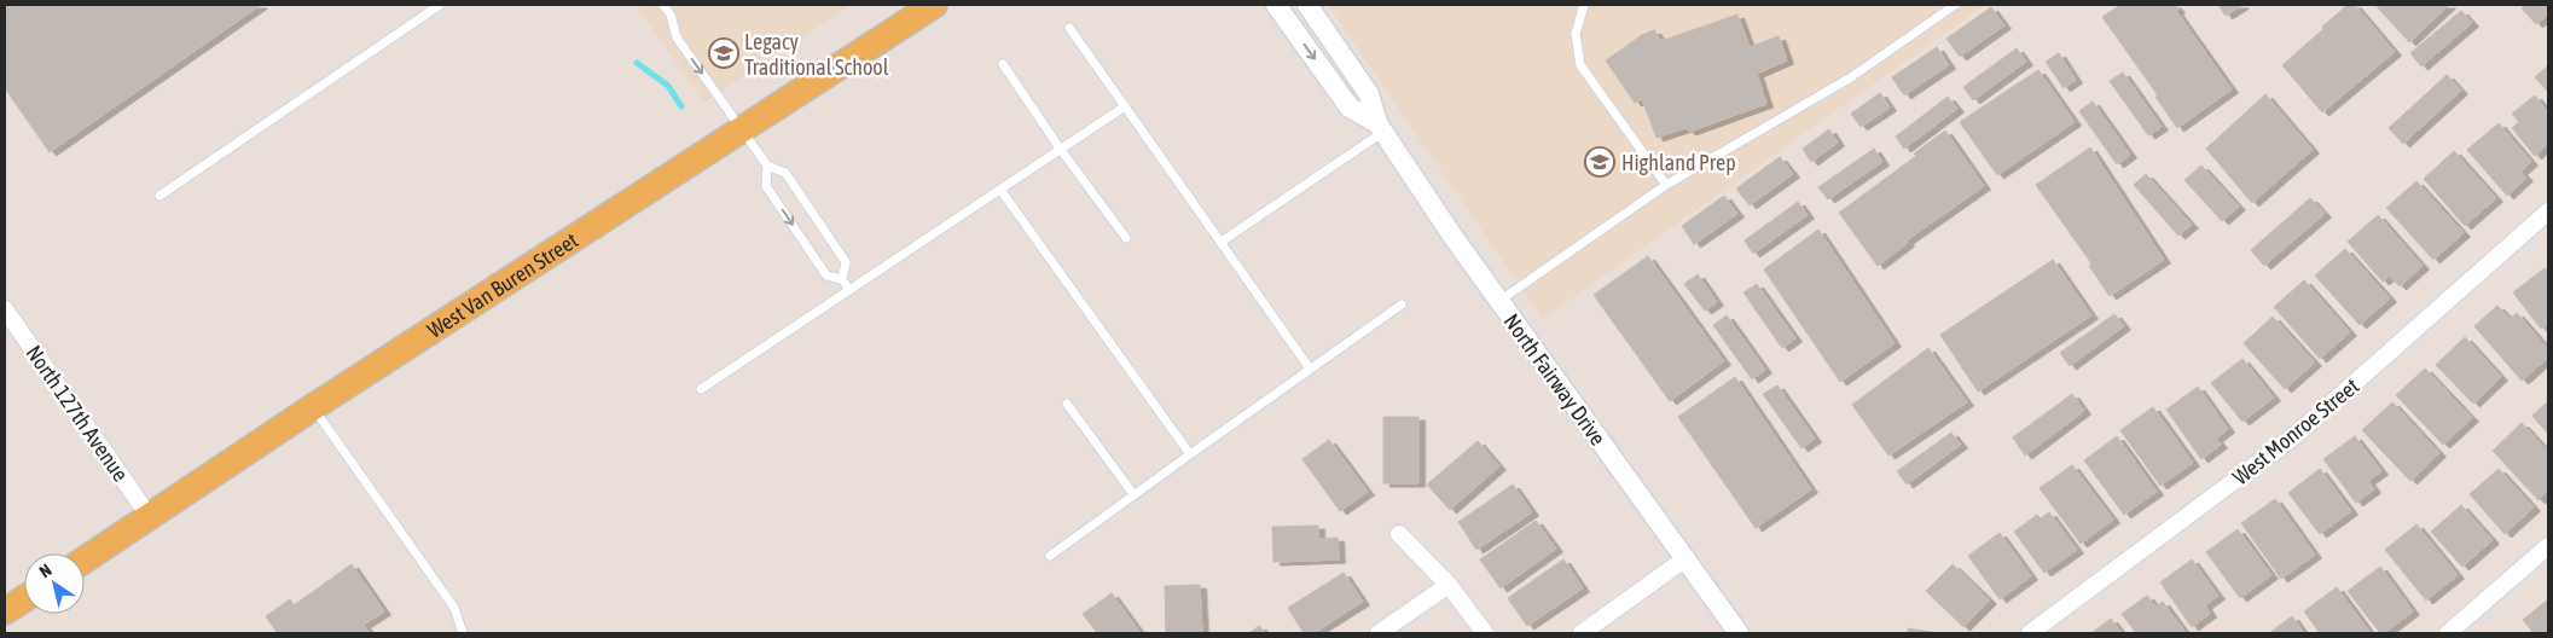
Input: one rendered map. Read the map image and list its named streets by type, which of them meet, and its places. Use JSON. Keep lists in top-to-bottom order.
{
  "streets": {
    "main road": ["West Van Buren Street"],
    "street": ["North Fairway Drive", "North 127th Avenue", "West Monroe Street"]
  },
  "crossings": [
    ["West Van Buren Street", "North 127th Avenue"]
  ],
  "places": {
    "school or university": ["Legacy Traditional School", "Highland Prep"]
  },
  "north": "top left"
}
